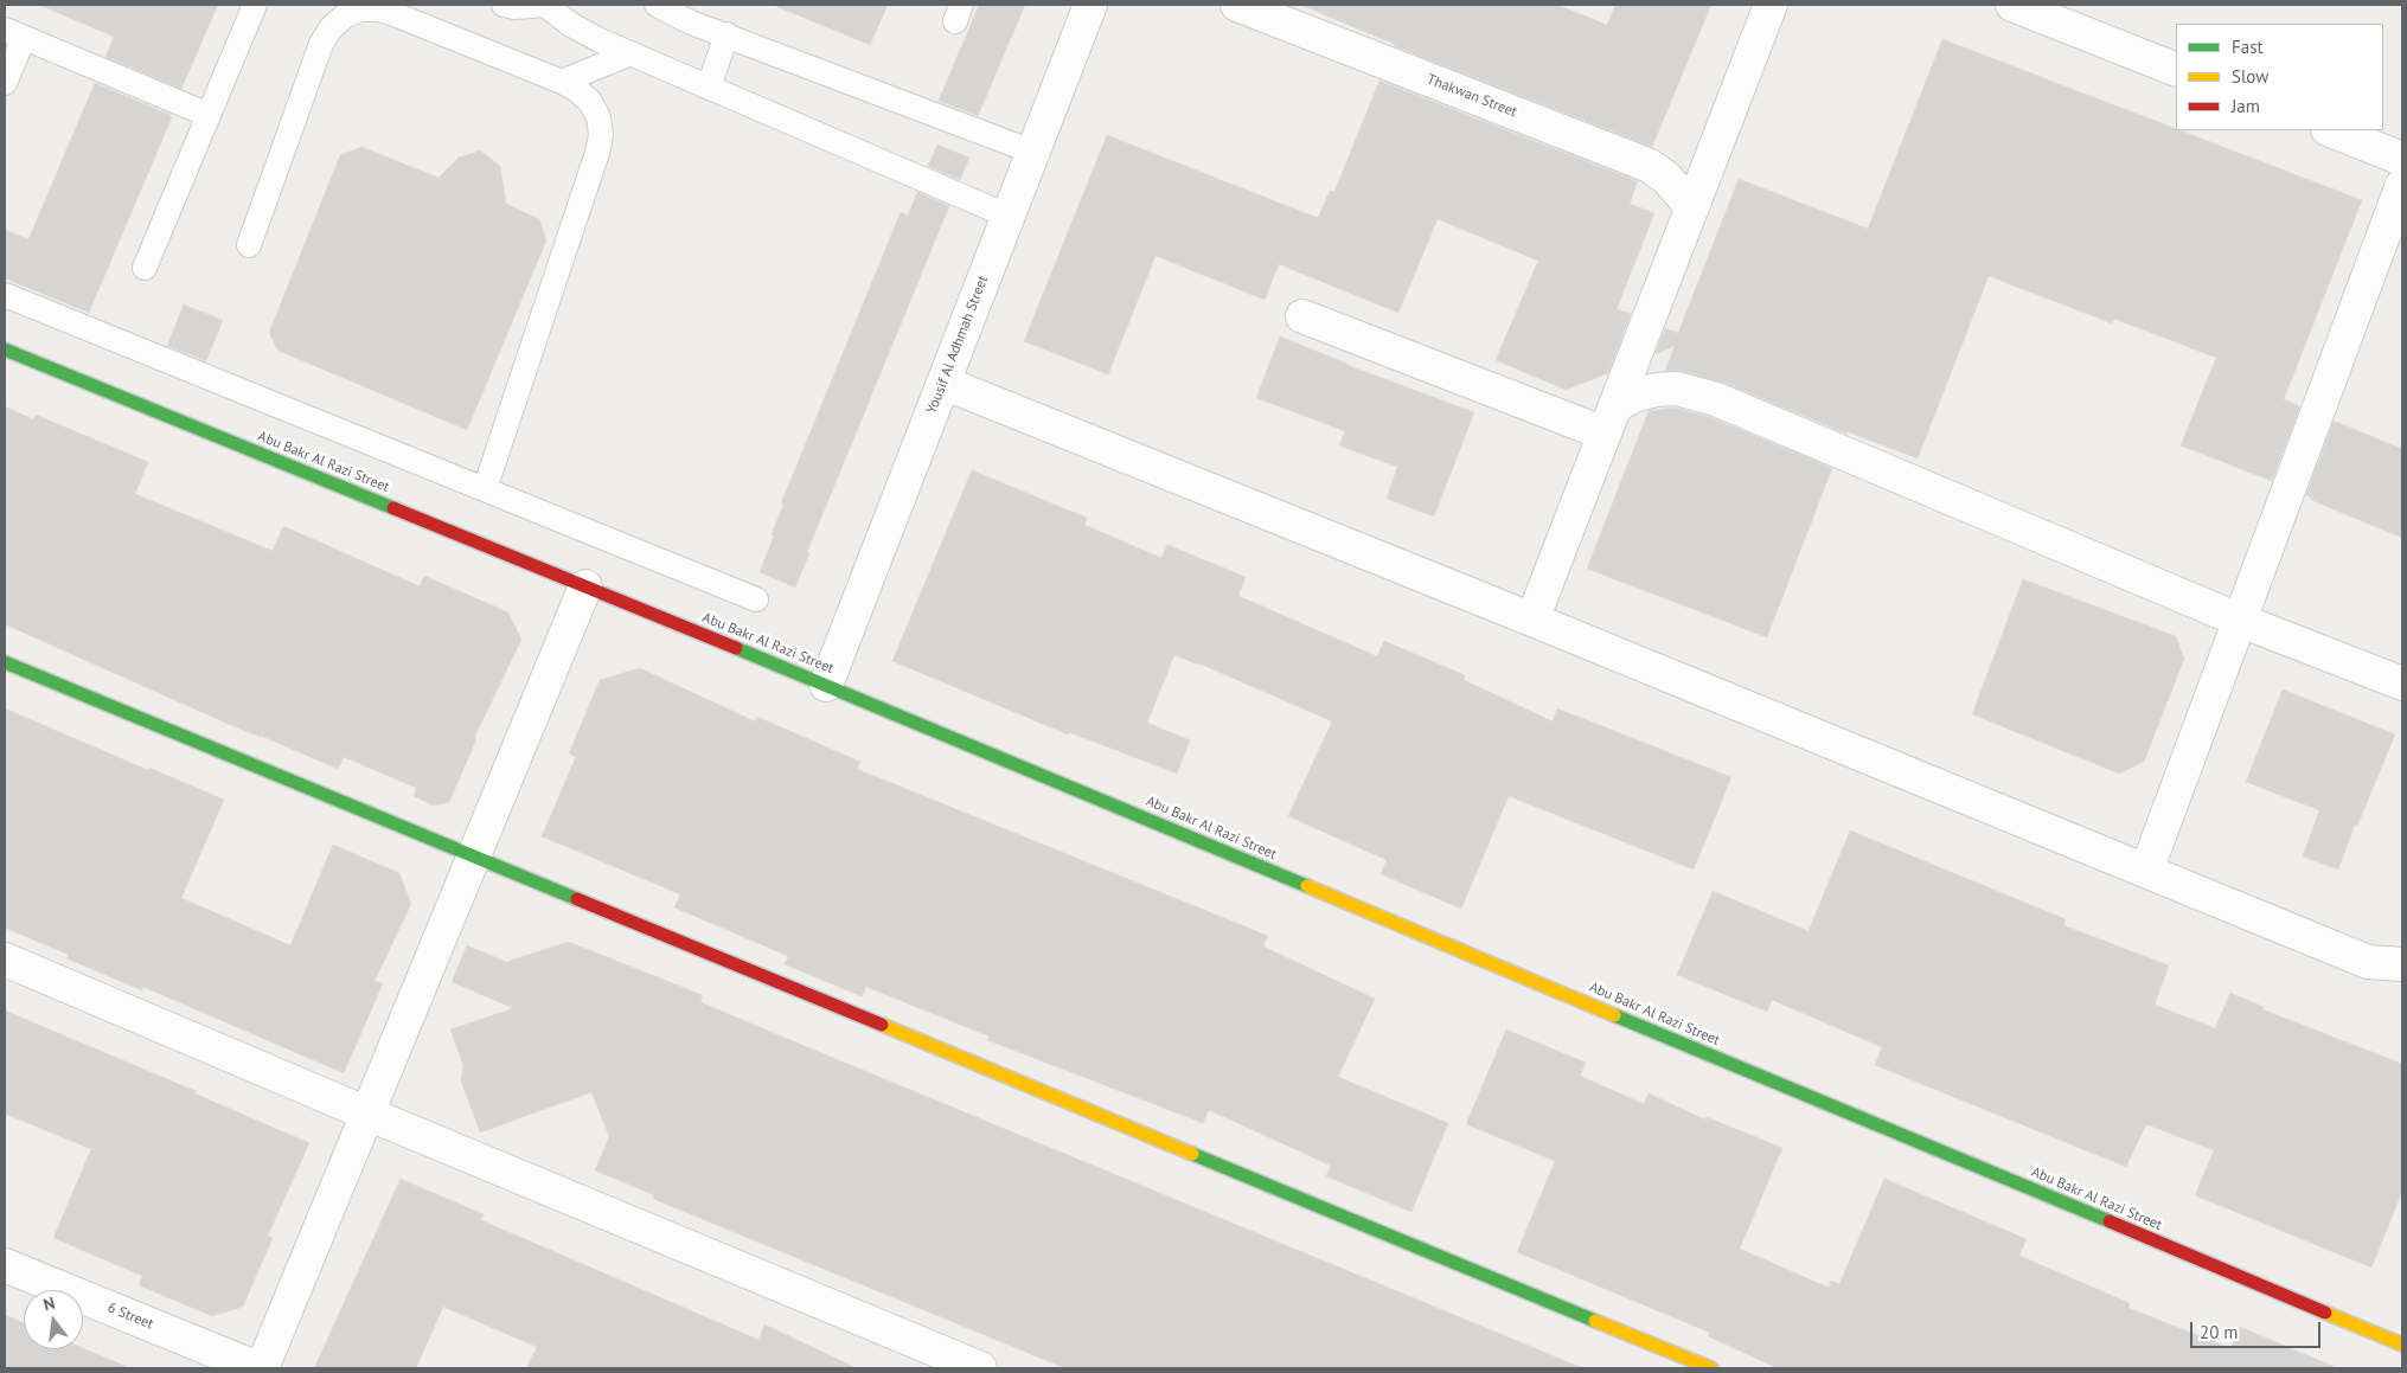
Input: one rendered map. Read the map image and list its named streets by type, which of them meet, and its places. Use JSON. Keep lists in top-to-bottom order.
{
  "streets": {
    "street": [
      "Thakwan Street",
      "Yousif Al Adhmah Street",
      "Abu Bakr Al Razi Street",
      "6 Street"
    ]
  },
  "crossings": [
    ["Yousif Al Adhmah Street", "Abu Bakr Al Razi Street"]
  ],
  "legend": ["Fast", "Slow", "Jam"],
  "scale_bar": "20 m",
  "north": "top"
}
